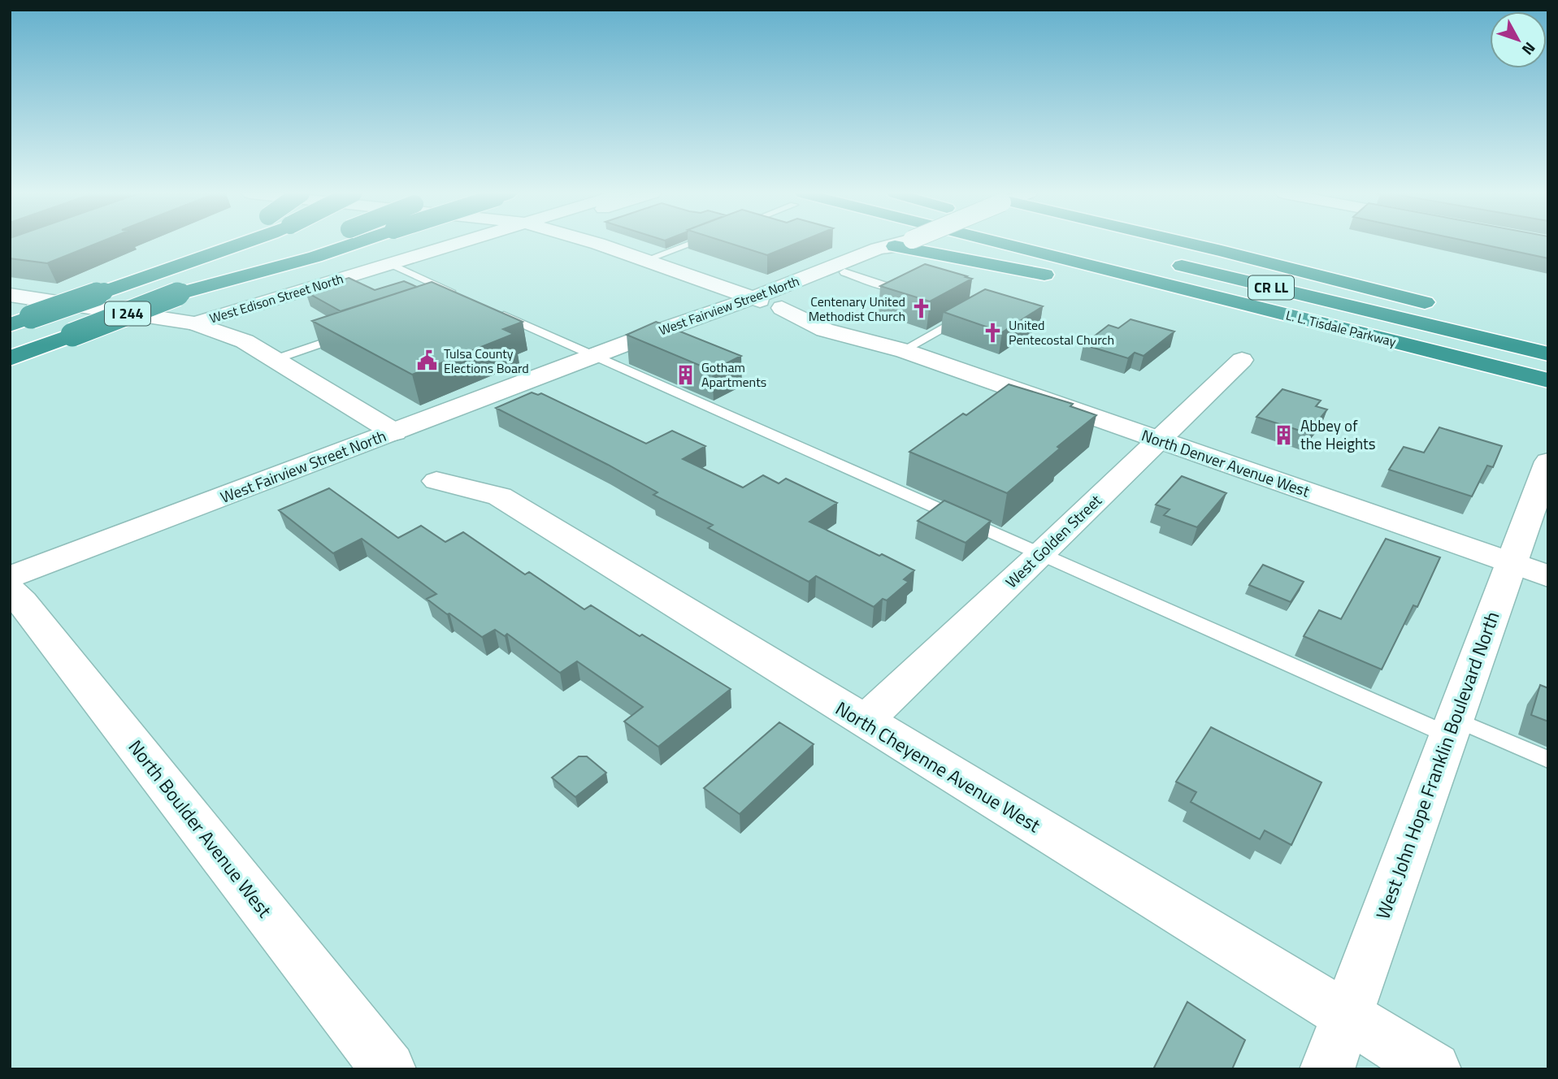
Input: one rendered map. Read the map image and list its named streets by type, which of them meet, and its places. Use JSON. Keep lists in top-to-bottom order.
{
  "streets": {
    "highway": ["CR LL", "I 244", "L. L. Tisdale Parkway"],
    "street": [
      "West Edison Street North",
      "West Fairview Street North",
      "North Denver Avenue West",
      "West Golden Street",
      "West John Hope Franklin Boulevard North",
      "North Cheyenne Avenue West",
      "North Boulder Avenue West"
    ]
  },
  "crossings": [
    ["West Fairview Street North", "North Denver Avenue West"],
    ["West Fairview Street North", "North Boulder Avenue West"],
    ["North Denver Avenue West", "West Golden Street"],
    ["North Denver Avenue West", "West John Hope Franklin Boulevard North"],
    ["West Golden Street", "North Cheyenne Avenue West"],
    ["West John Hope Franklin Boulevard North", "North Cheyenne Avenue West"]
  ],
  "places": {
    "church": ["Centenary United Methodist Church", "United Pentecostal Church"],
    "public building": ["Tulsa County Elections Board"],
    "building": ["Gotham Apartments", "Abbey of the Heights"]
  },
  "north": "bottom right"
}
